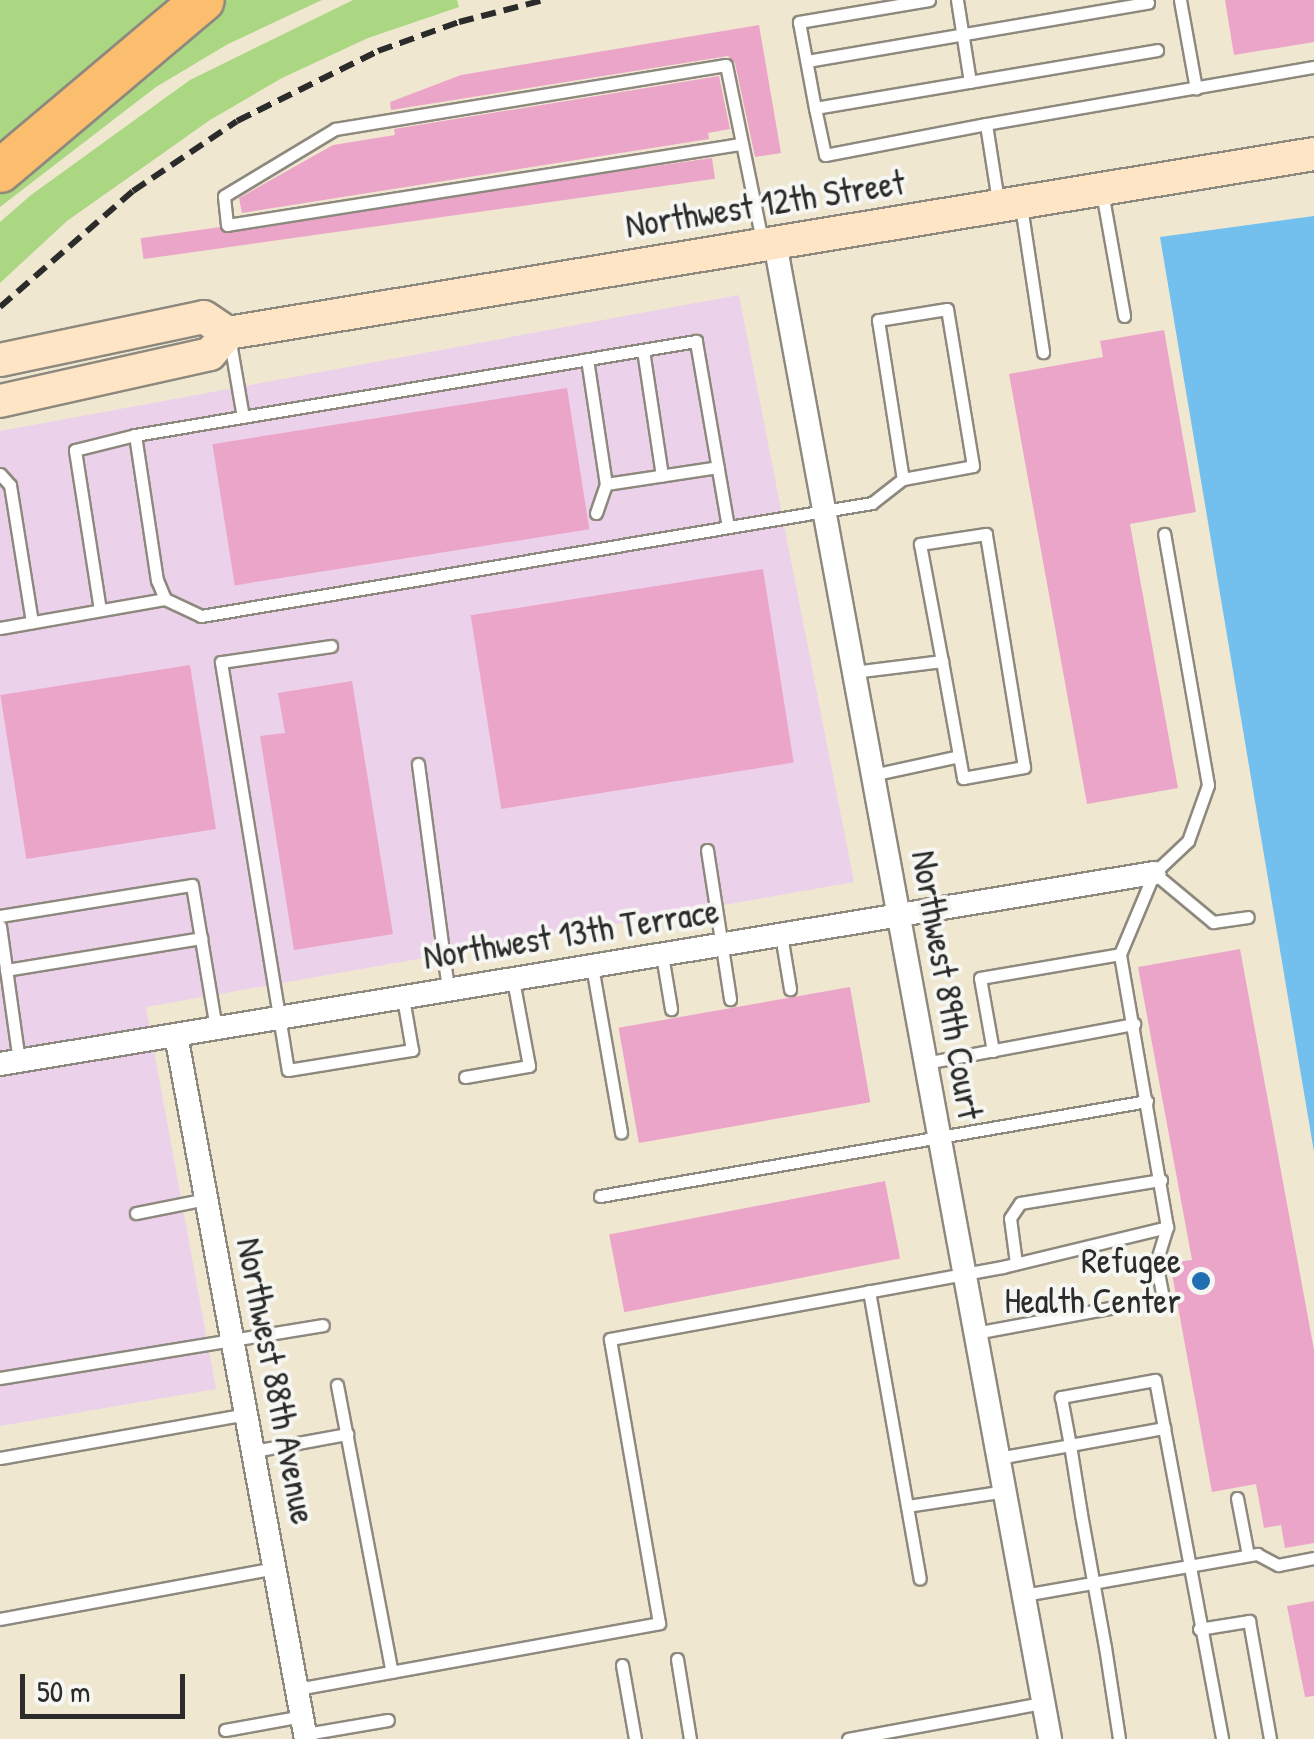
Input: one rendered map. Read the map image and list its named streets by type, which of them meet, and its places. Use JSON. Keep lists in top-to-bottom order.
{
  "streets": {
    "main road": ["Northwest 12th Street"],
    "street": ["Northwest 13th Terrace", "Northwest 89th Court", "Northwest 88th Avenue"]
  },
  "crossings": [
    ["Northwest 12th Street", "Northwest 89th Court"],
    ["Northwest 13th Terrace", "Northwest 89th Court"],
    ["Northwest 13th Terrace", "Northwest 88th Avenue"]
  ],
  "places": ["Refugee Health Center"],
  "scale_bar": "50 m"
}
